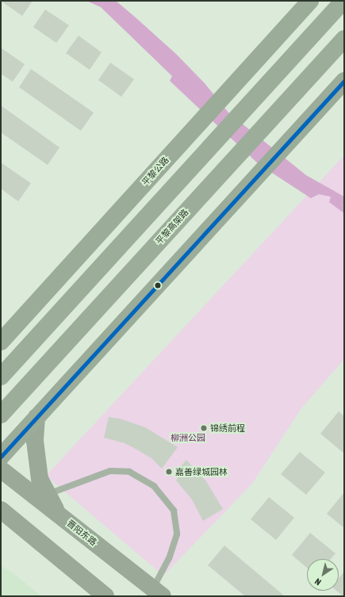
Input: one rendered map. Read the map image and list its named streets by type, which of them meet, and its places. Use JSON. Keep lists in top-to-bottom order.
{
  "streets": {
    "highway": ["平黎高架路"],
    "main road": ["平黎公路", "晋阳东路"]
  },
  "parks": ["柳洲公园"],
  "places": ["锦绣前程", "嘉善绿城园林"],
  "north": "bottom left"
}
